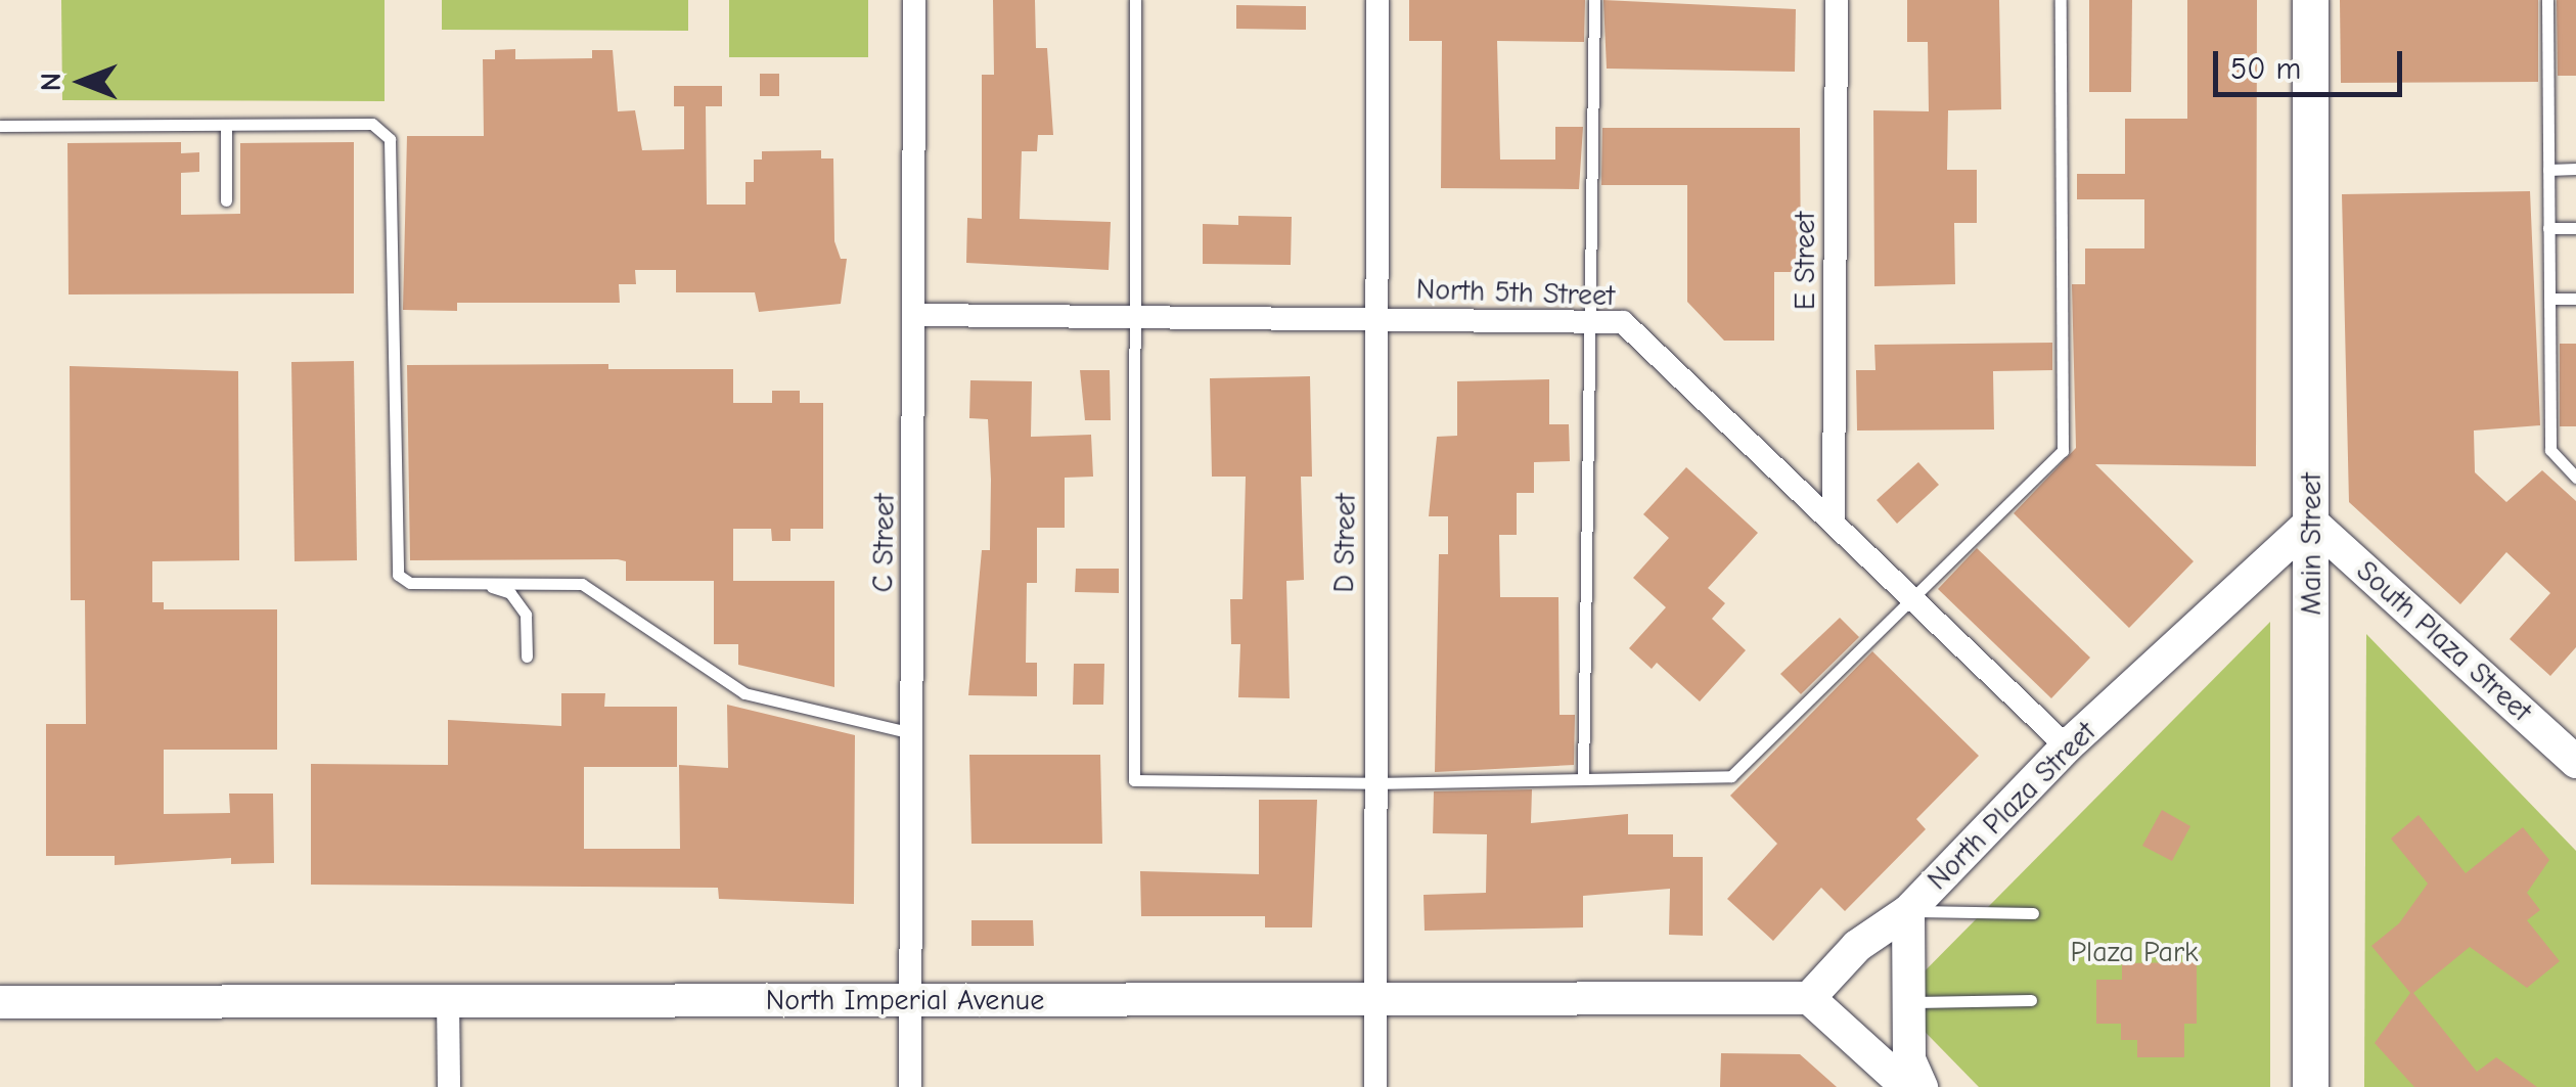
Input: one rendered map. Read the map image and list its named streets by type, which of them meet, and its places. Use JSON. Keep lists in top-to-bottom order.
{
  "streets": {
    "main road": ["Main Street"],
    "street": [
      "E Street",
      "North 5th Street",
      "C Street",
      "D Street",
      "South Plaza Street",
      "North Plaza Street",
      "North Imperial Avenue"
    ]
  },
  "crossings": [
    ["E Street", "North 5th Street"],
    ["North 5th Street", "C Street"],
    ["North 5th Street", "D Street"],
    ["North 5th Street", "North Plaza Street"],
    ["C Street", "North Imperial Avenue"],
    ["D Street", "North Imperial Avenue"],
    ["Main Street", "South Plaza Street"],
    ["Main Street", "North Plaza Street"],
    ["South Plaza Street", "North Plaza Street"],
    ["North Plaza Street", "North Imperial Avenue"]
  ],
  "parks": ["Plaza Park"],
  "scale_bar": "50 m",
  "north": "left"
}
